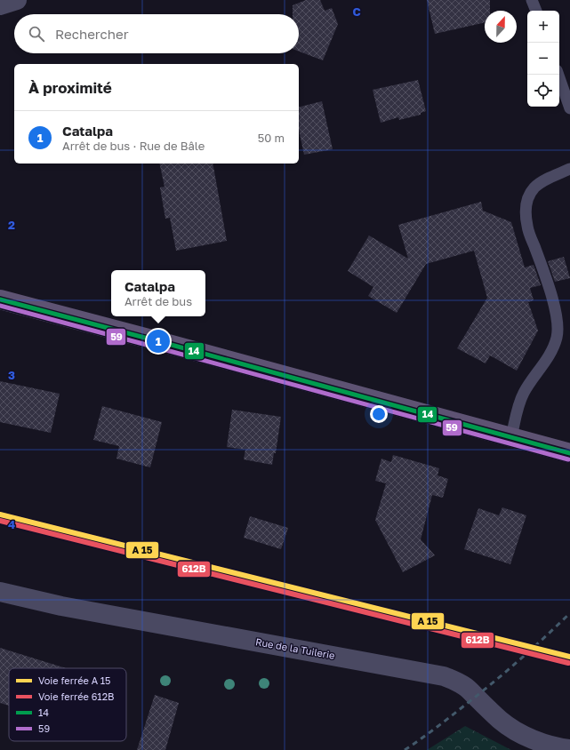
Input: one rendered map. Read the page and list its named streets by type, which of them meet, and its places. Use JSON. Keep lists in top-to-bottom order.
{
  "streets": {
    "street": ["Rue de la Tuilerie"]
  },
  "lines": ["transit line 14", "transit line 59", "rail line 612B"],
  "legend": [
    "Voie ferrée A 15",
    "Voie ferrée 612B",
    "14",
    "59"
  ],
  "north": "top",
  "page": {
    "map_buttons": ["+", "−"],
    "search": "Rechercher",
    "heading": "À proximité",
    "list": [
      {
        "mark": "1",
        "name": "Catalpa",
        "note": "Arrêt de bus · Rue de Bâle",
        "value": "50 m"
      }
    ],
    "popup": ["Catalpa", "Arrêt de bus"],
    "pins": "1"
  },
  "grid": {
    "columns": ["C"],
    "rows": ["2", "3", "4"]
  }
}
